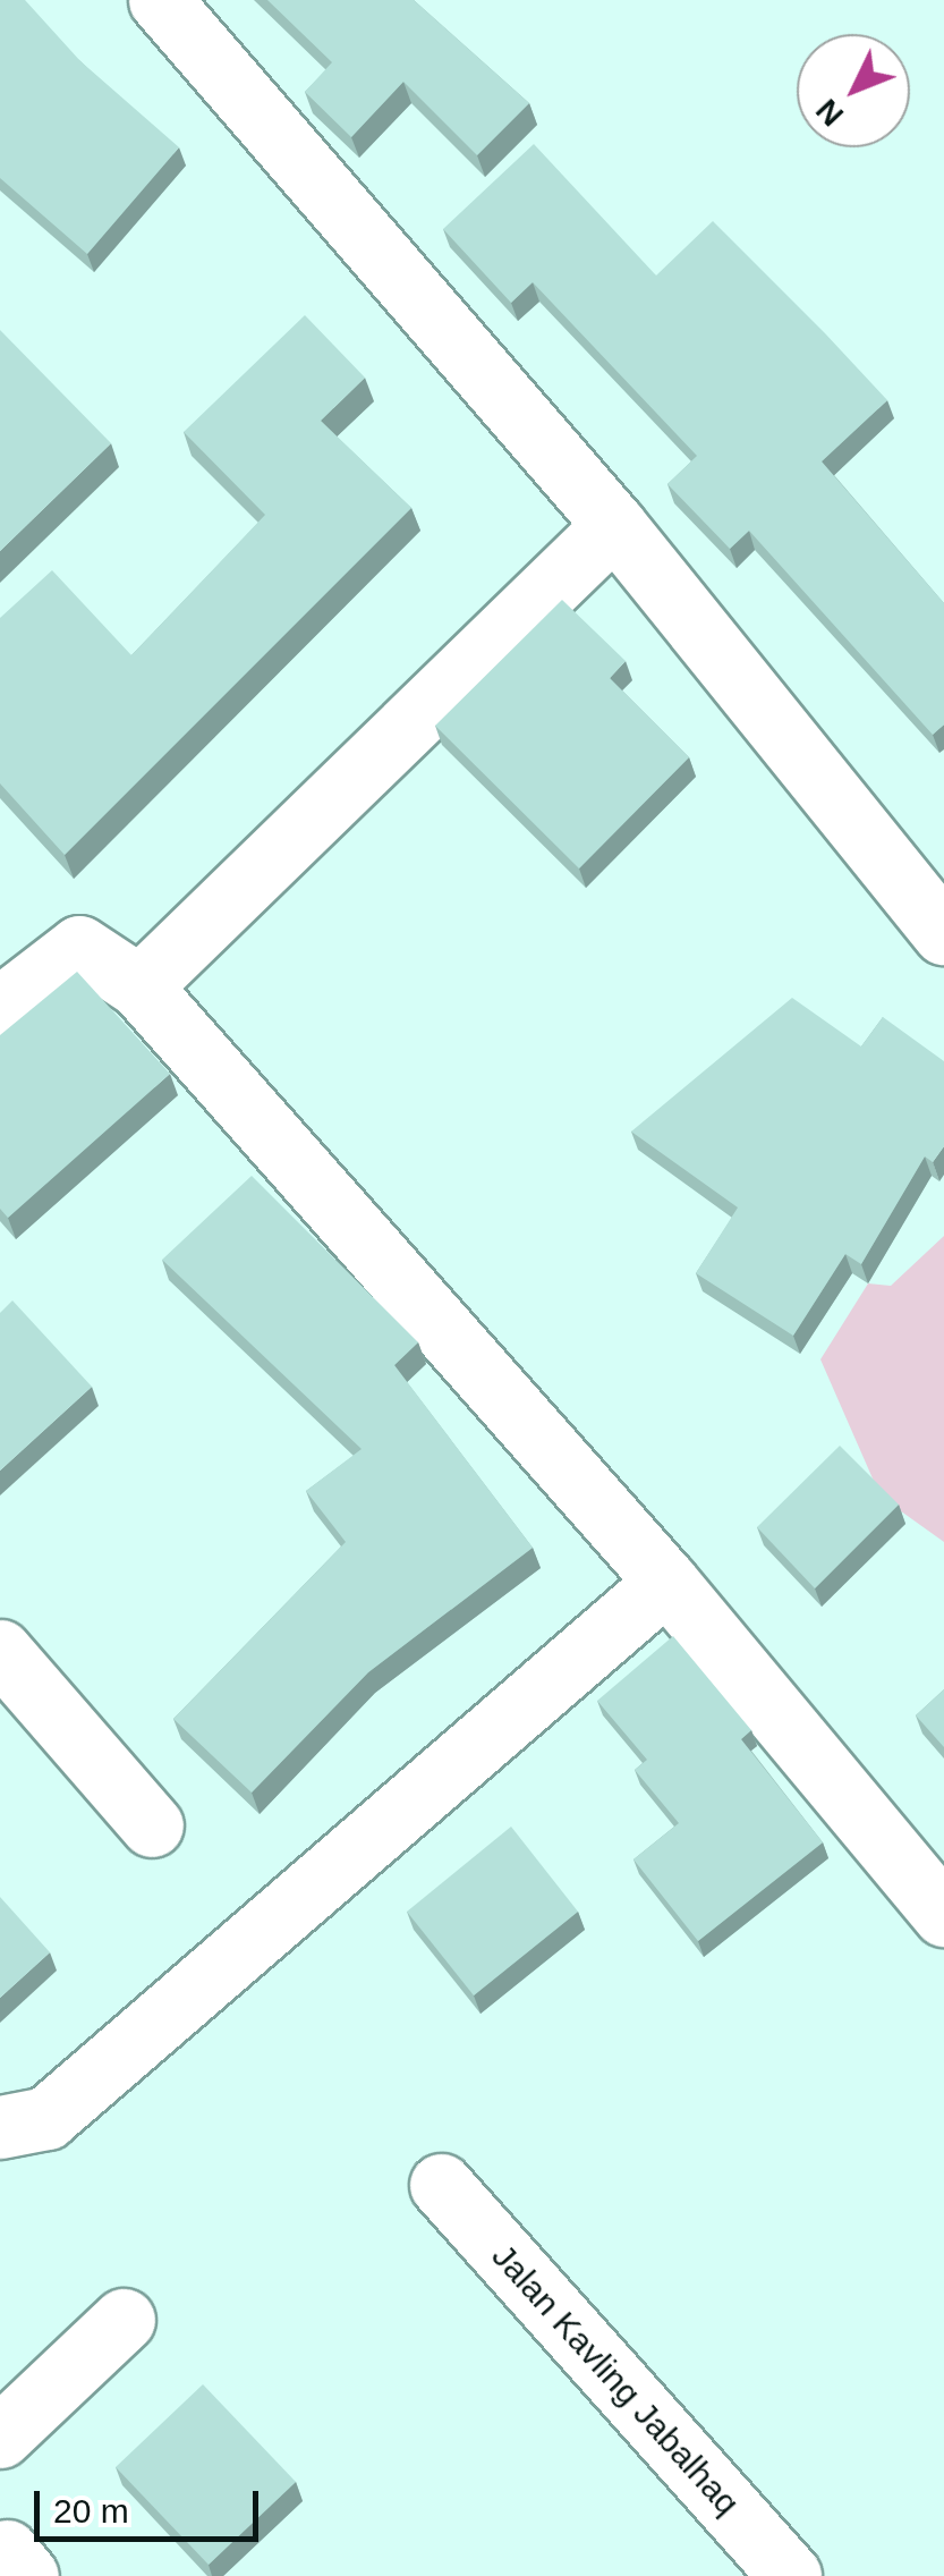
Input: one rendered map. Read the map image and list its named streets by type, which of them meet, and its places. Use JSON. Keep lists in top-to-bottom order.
{
  "streets": {
    "street": ["Jalan Kavling Jabalhaq"]
  },
  "scale_bar": "20 m",
  "north": "bottom left"
}
